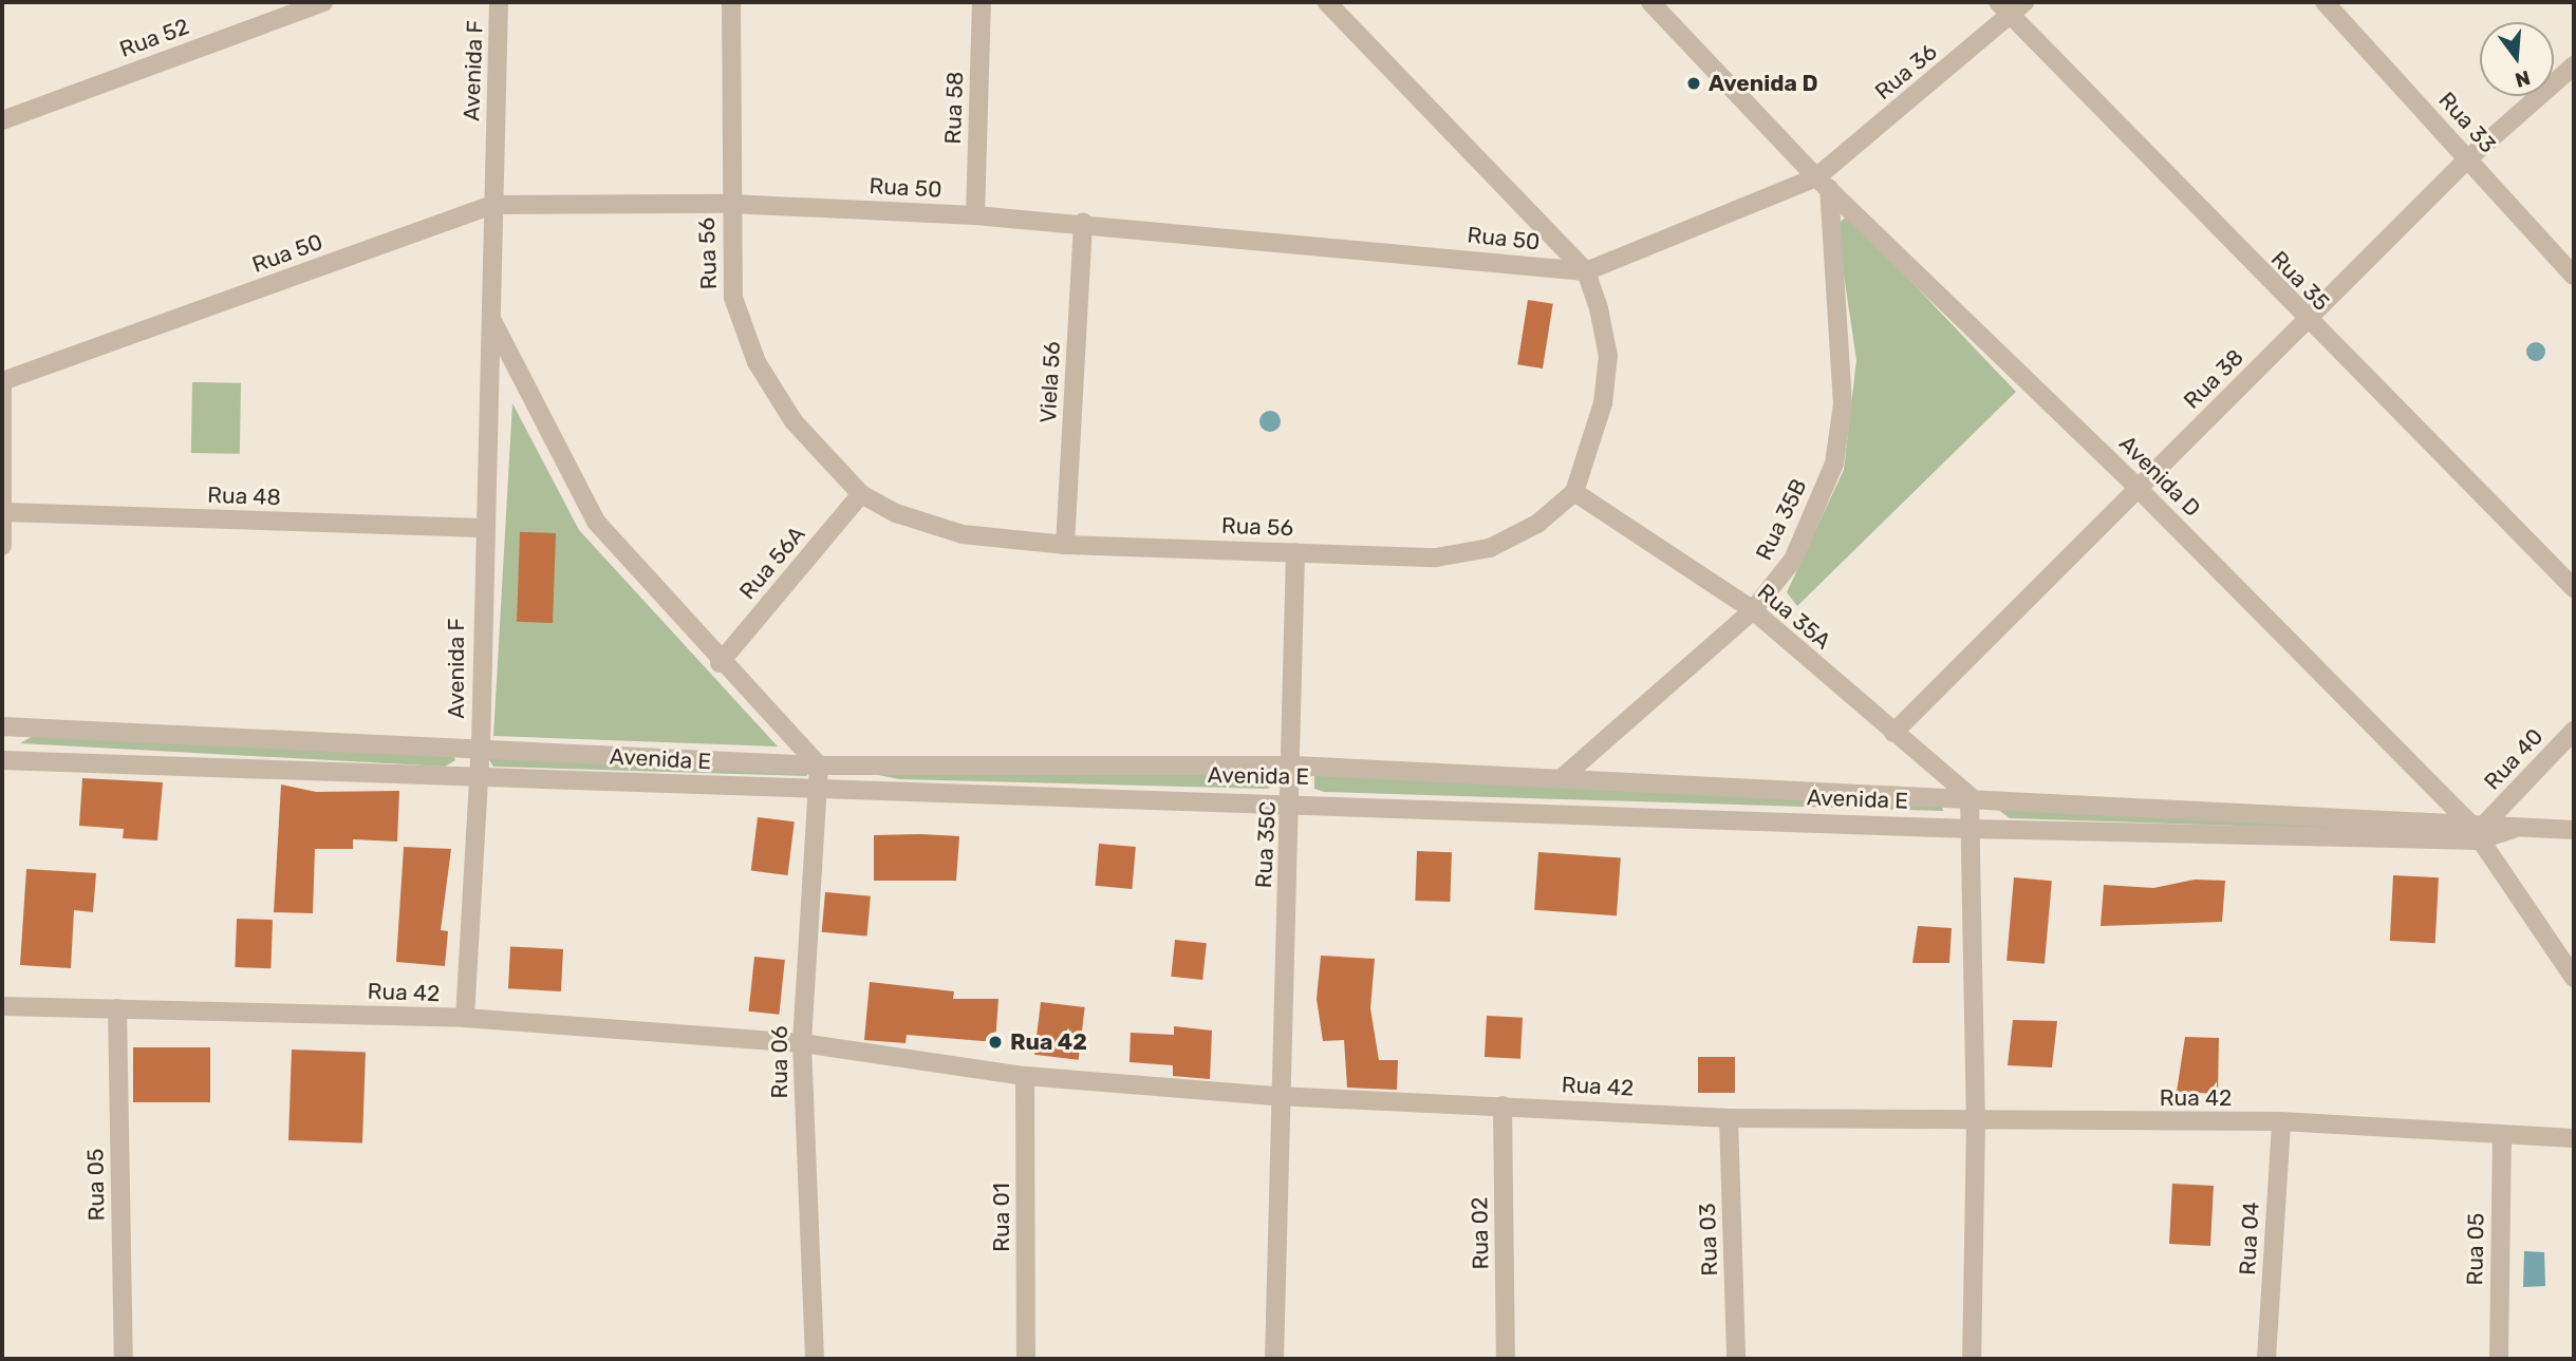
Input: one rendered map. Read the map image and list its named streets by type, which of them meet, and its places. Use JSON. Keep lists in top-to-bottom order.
{
  "streets": {
    "street": [
      "Rua 52",
      "Avenida F",
      "Rua 36",
      "Rua 58",
      "Rua 33",
      "Rua 50",
      "Rua 56",
      "Rua 35",
      "Rua 38",
      "Viela 56",
      "Avenida D",
      "Rua 48",
      "Rua 35B",
      "Rua 56A",
      "Rua 35A",
      "Avenida E",
      "Rua 40",
      "Rua 35C",
      "Rua 42",
      "Rua 06",
      "Rua 05",
      "Rua 01",
      "Rua 02",
      "Rua 04",
      "Rua 03"
    ]
  },
  "crossings": [
    ["Avenida F", "Rua 50"],
    ["Avenida F", "Rua 48"],
    ["Avenida F", "Rua 56A"],
    ["Avenida F", "Avenida E"],
    ["Avenida F", "Rua 42"],
    ["Avenida F", "Rua 06"],
    ["Rua 36", "Rua 50"],
    ["Rua 36", "Rua 35"],
    ["Rua 36", "Avenida D"],
    ["Rua 36", "Rua 35B"],
    ["Rua 58", "Rua 50"],
    ["Rua 33", "Rua 38"],
    ["Rua 50", "Rua 56"],
    ["Rua 50", "Viela 56"],
    ["Rua 50", "Avenida D"],
    ["Rua 50", "Rua 35B"],
    ["Rua 56", "Viela 56"],
    ["Rua 56", "Rua 56A"],
    ["Rua 56", "Rua 35A"],
    ["Rua 56", "Rua 35C"],
    ["Rua 35", "Rua 38"],
    ["Rua 38", "Avenida D"],
    ["Rua 38", "Rua 35A"],
    ["Avenida D", "Rua 35B"],
    ["Avenida D", "Avenida E"],
    ["Rua 35B", "Rua 35A"],
    ["Rua 35B", "Avenida E"],
    ["Rua 35A", "Avenida E"],
    ["Avenida E", "Rua 40"],
    ["Avenida E", "Rua 35C"],
    ["Avenida E", "Rua 06"],
    ["Rua 35C", "Rua 42"],
    ["Rua 42", "Rua 06"],
    ["Rua 42", "Rua 05"],
    ["Rua 42", "Rua 01"],
    ["Rua 42", "Rua 02"],
    ["Rua 42", "Rua 04"],
    ["Rua 42", "Rua 03"]
  ],
  "places": ["Avenida D", "Rua 42"],
  "north": "bottom"
}
